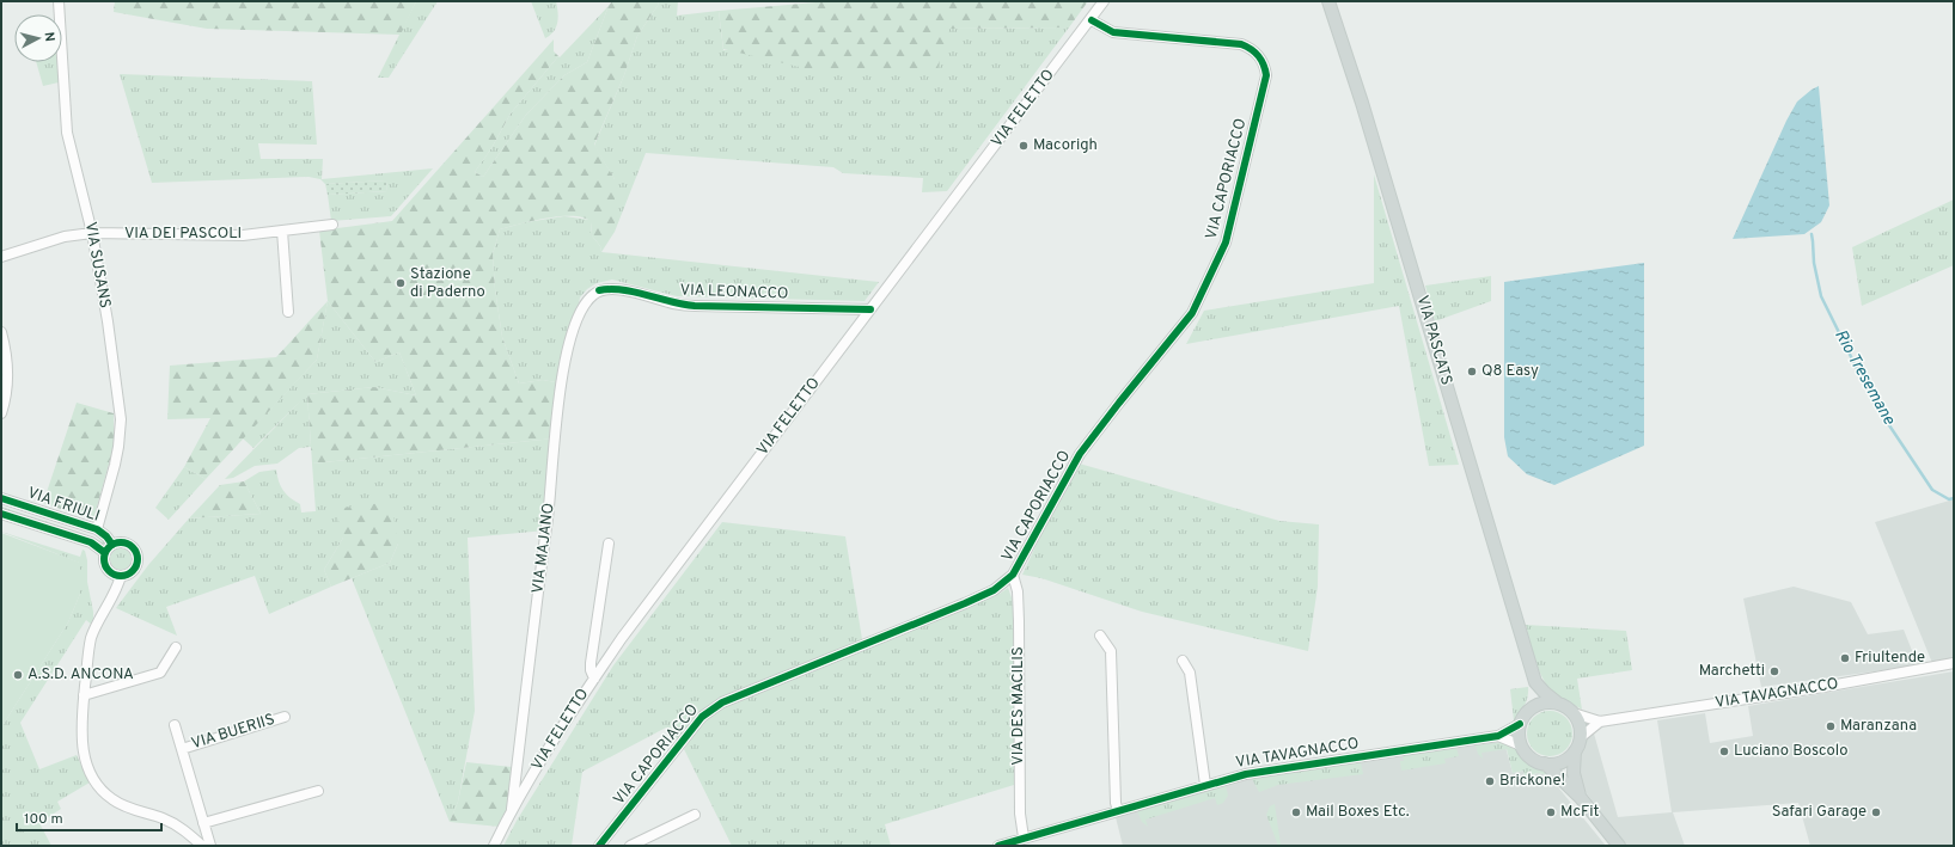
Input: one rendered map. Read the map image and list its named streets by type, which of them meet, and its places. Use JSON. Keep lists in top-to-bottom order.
{
  "streets": {
    "main road": ["VIA PASCATS"],
    "street": [
      "VIA FELETTO",
      "VIA CAPORIACCO",
      "VIA DEI PASCOLI",
      "VIA SUSANS",
      "VIA LEONACCO",
      "VIA FRIULI",
      "VIA MAJANO",
      "VIA TAVAGNACCO",
      "VIA DES MACILIS",
      "VIA BUERIIS"
    ]
  },
  "crossings": [
    ["VIA FELETTO", "VIA CAPORIACCO"],
    ["VIA FELETTO", "VIA LEONACCO"],
    ["VIA FELETTO", "VIA MAJANO"],
    ["VIA CAPORIACCO", "VIA DES MACILIS"],
    ["VIA DEI PASCOLI", "VIA SUSANS"],
    ["VIA SUSANS", "VIA FRIULI"],
    ["VIA LEONACCO", "VIA MAJANO"],
    ["VIA PASCATS", "VIA TAVAGNACCO"],
    ["VIA TAVAGNACCO", "VIA DES MACILIS"]
  ],
  "water": ["Rio Tresemane"],
  "places": [
    "Macorigh",
    "Stazione di Paderno",
    "Q8 Easy",
    "Friultende",
    "Marchetti",
    "A.S.D. ANCONA",
    "Maranzana",
    "Luciano Boscolo",
    "Brickone!",
    "Mail Boxes Etc.",
    "McFit",
    "Safari Garage"
  ],
  "scale_bar": "100 m",
  "north": "right"
}
